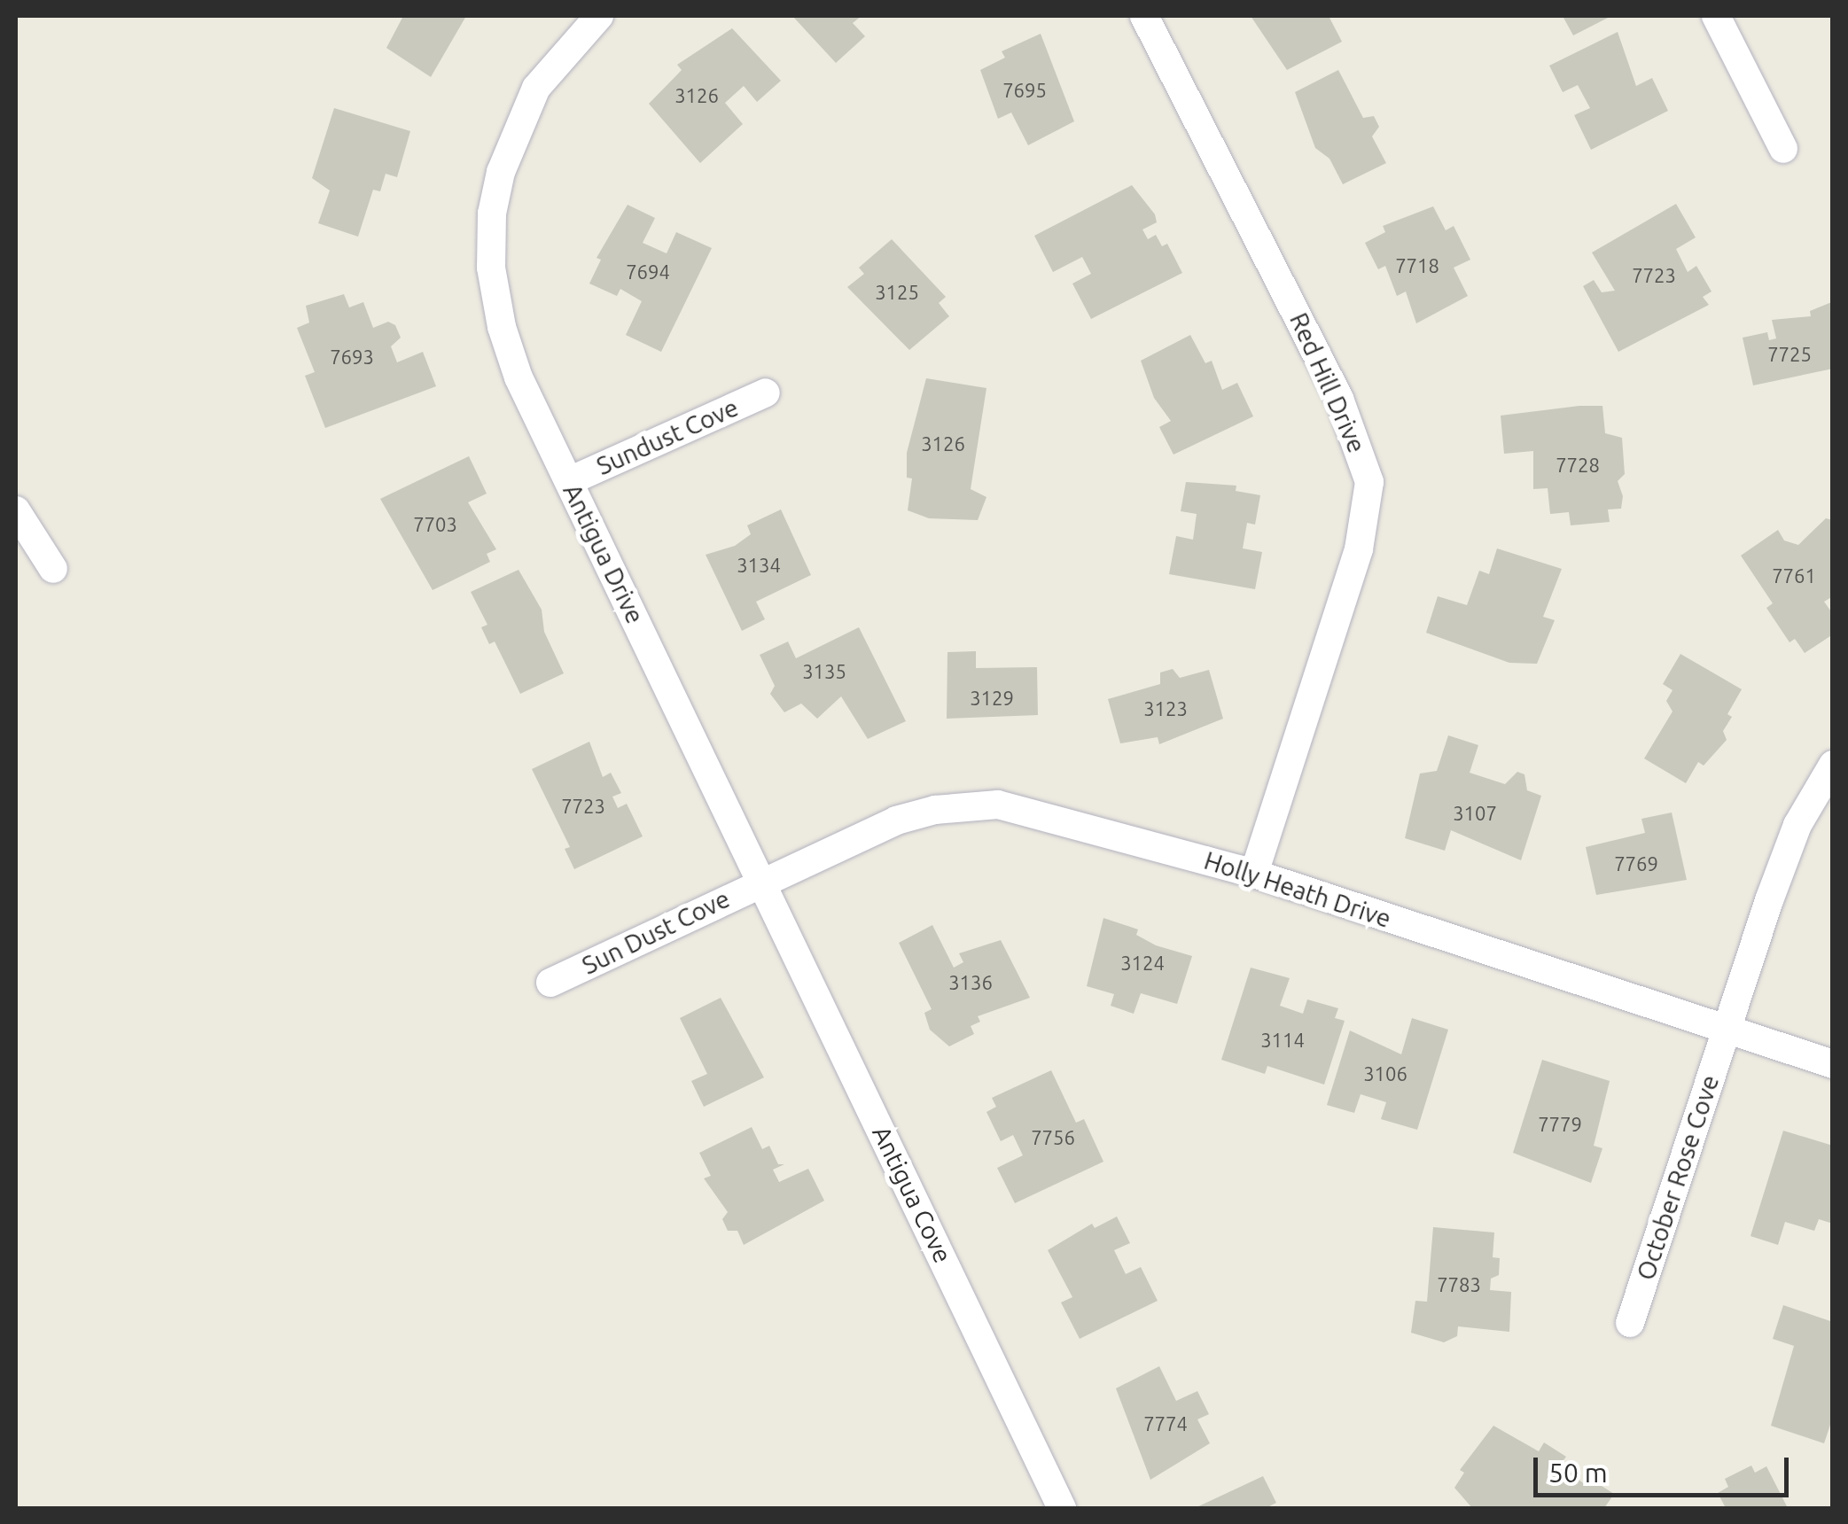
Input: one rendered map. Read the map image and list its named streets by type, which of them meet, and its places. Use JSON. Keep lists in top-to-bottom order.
{
  "streets": {
    "street": [
      "Red Hill Drive",
      "Sundust Cove",
      "Antigua Drive",
      "Holly Heath Drive",
      "Sun Dust Cove",
      "October Rose Cove",
      "Antigua Cove"
    ]
  },
  "crossings": [
    ["Red Hill Drive", "Holly Heath Drive"],
    ["Sundust Cove", "Antigua Drive"],
    ["Antigua Drive", "Holly Heath Drive"],
    ["Antigua Drive", "Sun Dust Cove"],
    ["Antigua Drive", "Antigua Cove"],
    ["Holly Heath Drive", "Sun Dust Cove"],
    ["Holly Heath Drive", "October Rose Cove"],
    ["Holly Heath Drive", "Antigua Cove"],
    ["Sun Dust Cove", "Antigua Cove"]
  ],
  "house_numbers": [
    "7695",
    "3126",
    "7718",
    "7694",
    "7723",
    "3125",
    "7725",
    "7693",
    "3126",
    "7728",
    "7703",
    "3134",
    "7761",
    "3135",
    "3129",
    "3123",
    "7723",
    "3107",
    "7769",
    "3124",
    "3136",
    "3114",
    "3106",
    "7779",
    "7756",
    "7783",
    "7774"
  ],
  "scale_bar": "50 m"
}
